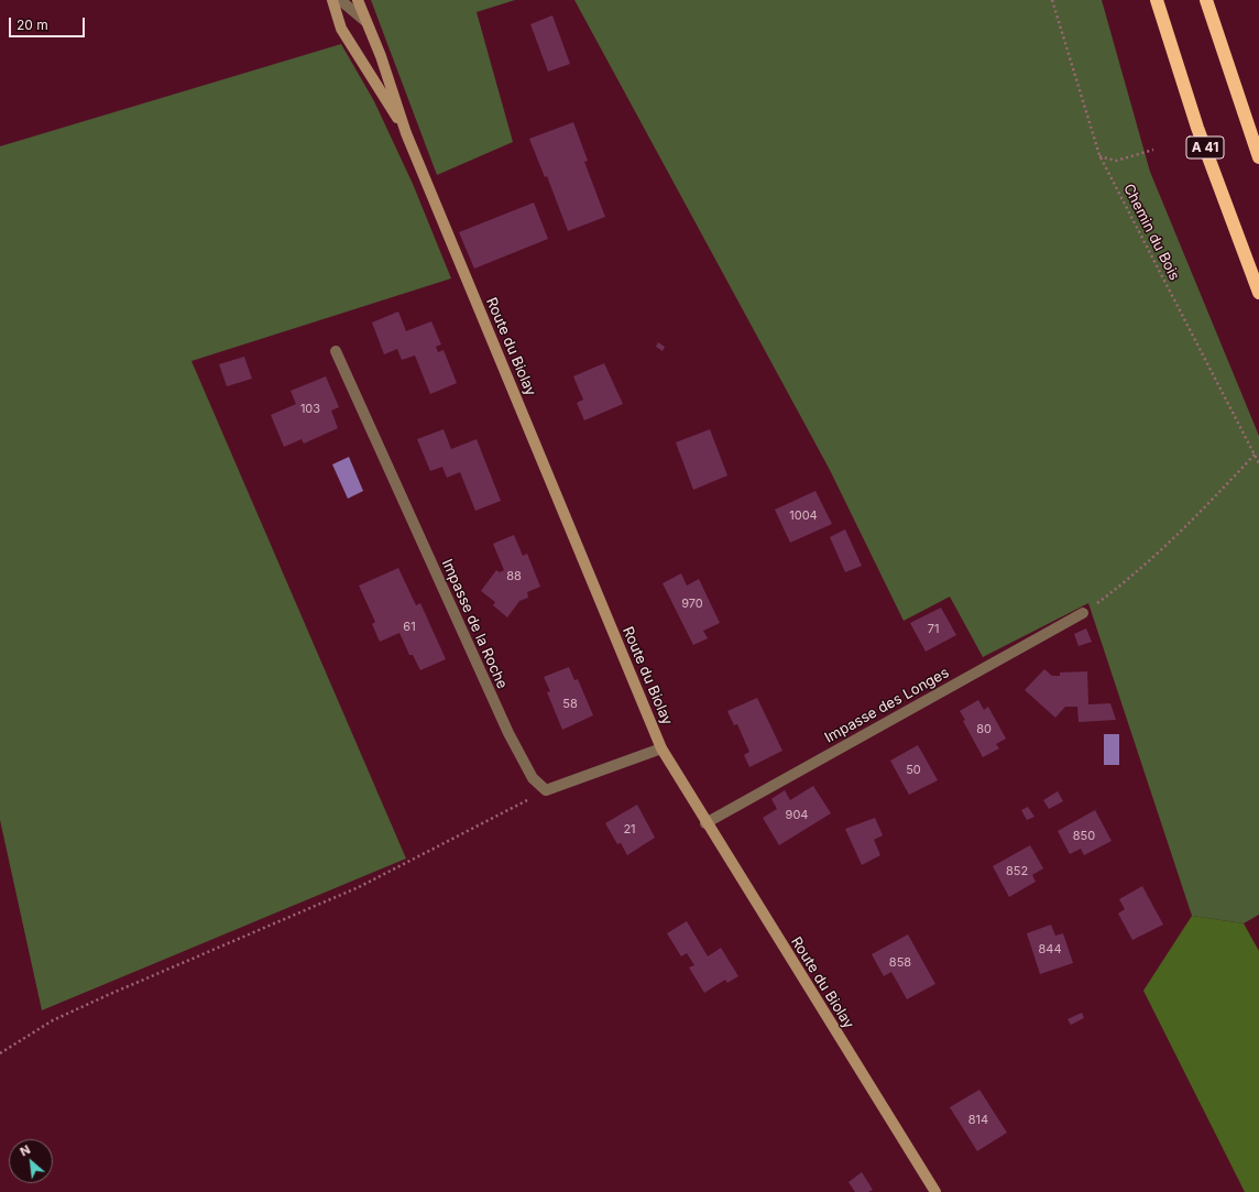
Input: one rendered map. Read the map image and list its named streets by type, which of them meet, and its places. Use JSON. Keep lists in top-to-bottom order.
{
  "streets": {
    "highway": ["A 41"],
    "street": ["Route du Biolay", "Impasse de la Roche", "Impasse des Longes"],
    "path": ["Chemin du Bois"]
  },
  "crossings": [
    ["Route du Biolay", "Impasse des Longes"]
  ],
  "house_numbers": [
    "103",
    "1004",
    "88",
    "970",
    "61",
    "71",
    "58",
    "80",
    "50",
    "904",
    "21",
    "850",
    "852",
    "844",
    "858",
    "814"
  ],
  "scale_bar": "20 m",
  "north": "top left"
}
